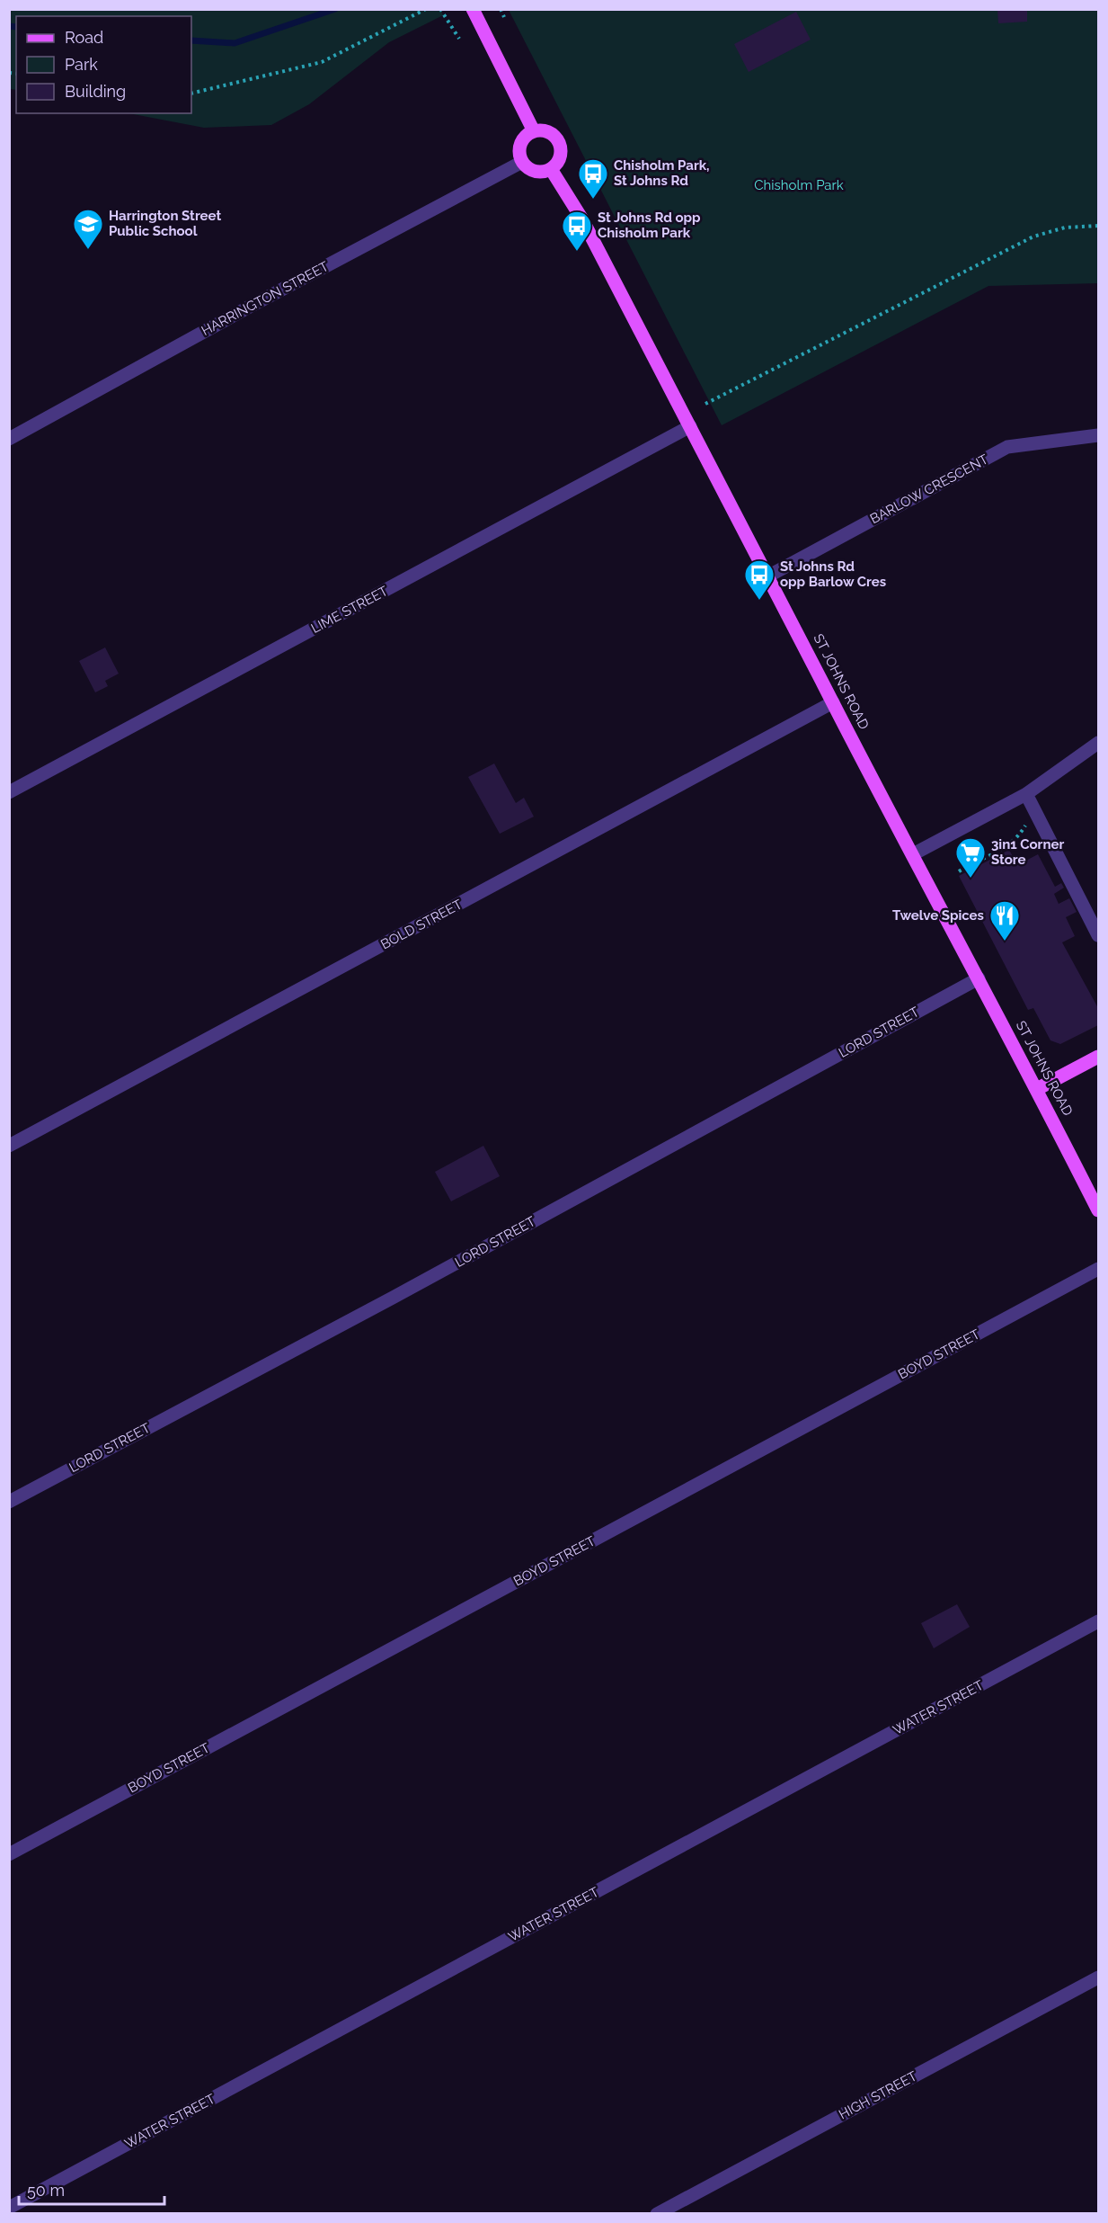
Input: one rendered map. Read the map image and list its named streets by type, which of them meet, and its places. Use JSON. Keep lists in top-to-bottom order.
{
  "streets": {
    "main road": ["ST JOHNS ROAD"],
    "street": [
      "HARRINGTON STREET",
      "BARLOW CRESCENT",
      "LIME STREET",
      "BOLD STREET",
      "LORD STREET",
      "BOYD STREET",
      "WATER STREET",
      "HIGH STREET"
    ]
  },
  "crossings": [
    ["HARRINGTON STREET", "ST JOHNS ROAD"],
    ["BARLOW CRESCENT", "ST JOHNS ROAD"],
    ["LIME STREET", "ST JOHNS ROAD"],
    ["ST JOHNS ROAD", "BOLD STREET"],
    ["ST JOHNS ROAD", "LORD STREET"]
  ],
  "parks": ["Chisholm Park"],
  "places": {
    "bus stop": ["Chisholm Park, St Johns Rd", "St Johns Rd opp Chisholm Park", "St Johns Rd opp Barlow Cres"],
    "school or university": ["Harrington Street Public School"],
    "supermarket": ["3in1 Corner Store"],
    "restaurant": ["Twelve Spices"]
  },
  "legend": ["Road", "Park", "Building"],
  "scale_bar": "50 m"
}
